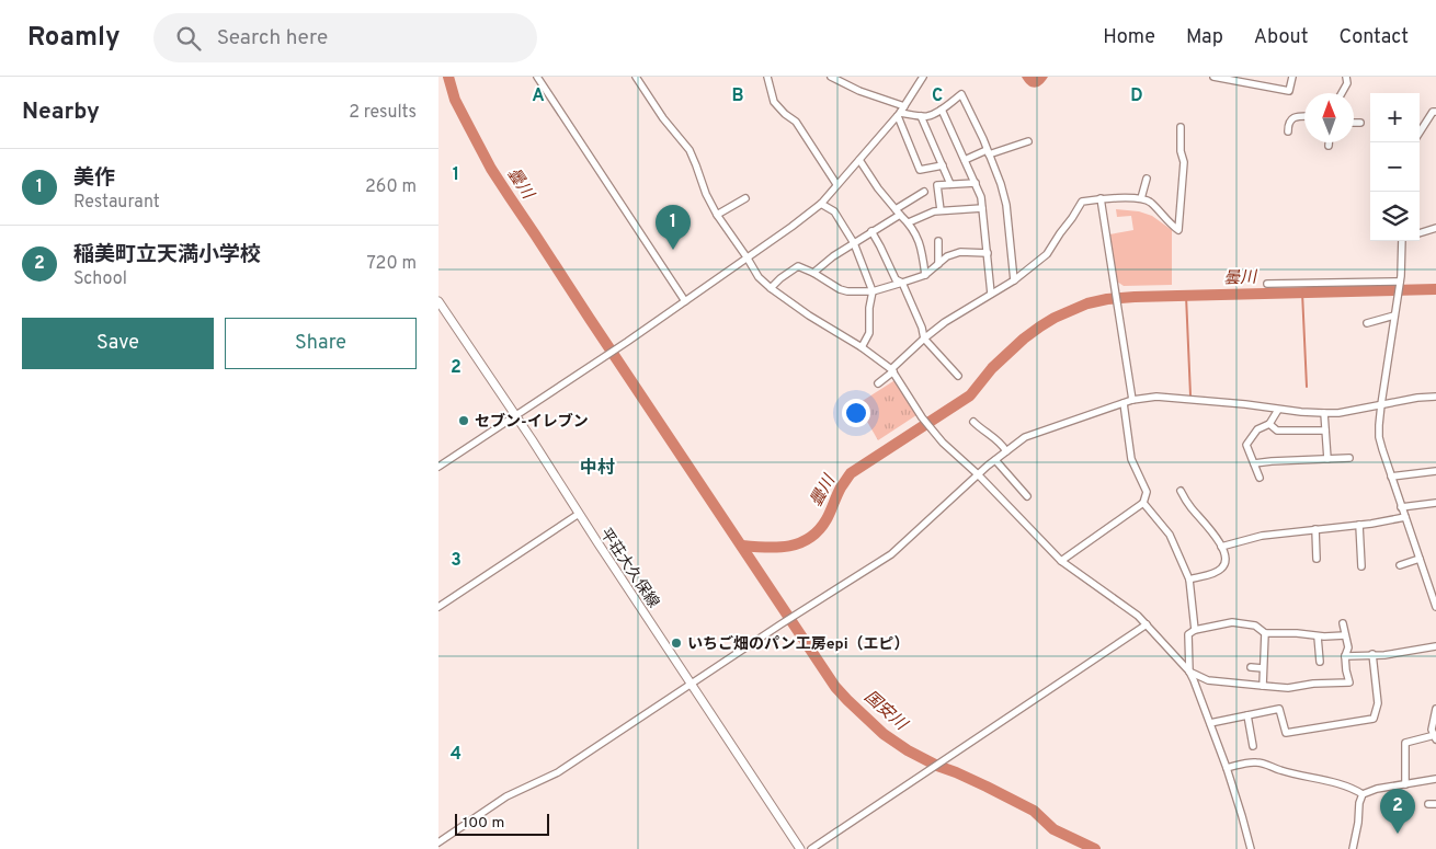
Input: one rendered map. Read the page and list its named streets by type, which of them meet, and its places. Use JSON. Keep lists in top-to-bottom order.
{
  "streets": {
    "main road": ["平荘大久保線"]
  },
  "districts": ["中村"],
  "water": ["曇川", "国安川"],
  "places": ["セブン-イレブン", "いちご畑のパン工房epi（エピ）"],
  "scale_bar": "100 m",
  "north": "top",
  "page": {
    "header": "Roamly",
    "search": "Search here",
    "nav": [
      "Home",
      "Map",
      "About",
      "Contact"
    ],
    "heading": ["Nearby", "2 results"],
    "map_buttons": ["+", "−"],
    "list": [
      {
        "mark": "1",
        "name": "美作",
        "note": "Restaurant",
        "value": "260 m"
      },
      {
        "mark": "2",
        "name": "稲美町立天満小学校",
        "note": "School",
        "value": "720 m"
      }
    ],
    "pins": ["1", "2"],
    "buttons": ["Save", "Share"],
    "scale": "100 m"
  },
  "grid": {
    "columns": [
      "A",
      "B",
      "C",
      "D"
    ],
    "rows": [
      "1",
      "2",
      "3",
      "4"
    ]
  }
}
